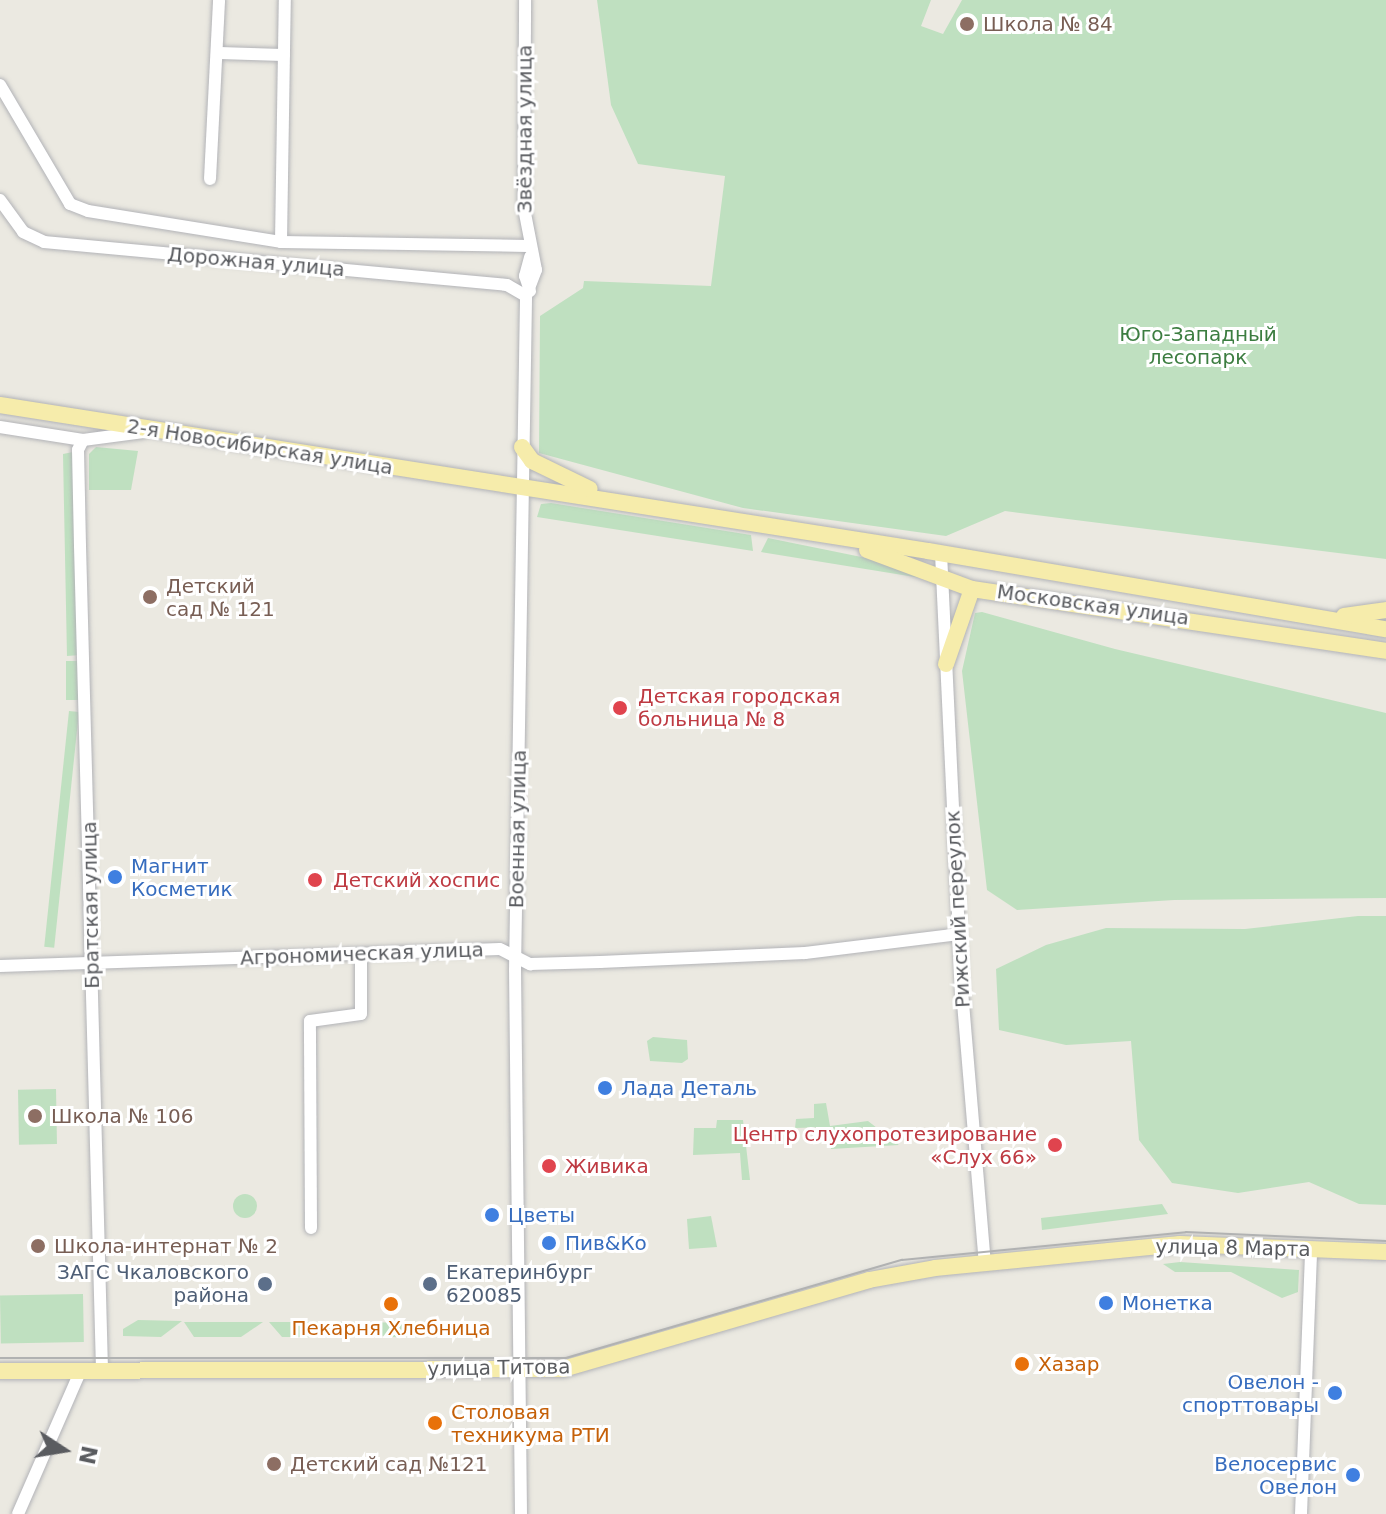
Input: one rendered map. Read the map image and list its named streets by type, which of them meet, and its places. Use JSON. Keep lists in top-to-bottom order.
{
  "streets": {
    "main road": [
      "2-я Новосибирская улица",
      "Московская улица",
      "улица 8 Марта",
      "улица Титова"
    ],
    "street": [
      "Звёздная улица",
      "Дорожная улица",
      "Военная улица",
      "Братская улица",
      "Рижский переулок",
      "Агрономическая улица"
    ]
  },
  "crossings": [
    ["Звёздная улица", "Военная улица"],
    ["Дорожная улица", "Военная улица"],
    ["2-я Новосибирская улица", "Московская улица"],
    ["2-я Новосибирская улица", "Военная улица"],
    ["Московская улица", "Военная улица"],
    ["Московская улица", "Рижский переулок"],
    ["Военная улица", "Агрономическая улица"],
    ["Военная улица", "улица Титова"],
    ["Братская улица", "Агрономическая улица"],
    ["Братская улица", "улица Титова"],
    ["Рижский переулок", "Агрономическая улица"],
    ["Рижский переулок", "улица 8 Марта"],
    ["Рижский переулок", "улица Титова"],
    ["улица 8 Марта", "улица Титова"]
  ],
  "parks": ["Юго-Западный лесопарк"],
  "places": [
    "Школа № 84",
    "Детский сад № 121",
    "Детская городская больница № 8",
    "Магнит Косметик",
    "Детский хоспис",
    "Лада Деталь",
    "Школа № 106",
    "Центр слухопротезирование «Слух 66»",
    "Живика",
    "Цветы",
    "Пив&Ко",
    "Школа-интернат № 2",
    "ЗАГС Чкаловского района",
    "Екатеринбург 620085",
    "Монетка",
    "Пекарня Хлебница",
    "Хазар",
    "Овелон - спорттовары",
    "Столовая техникума РТИ",
    "Детский сад №121",
    "Велосервис Овелон"
  ],
  "north": "right"
}
